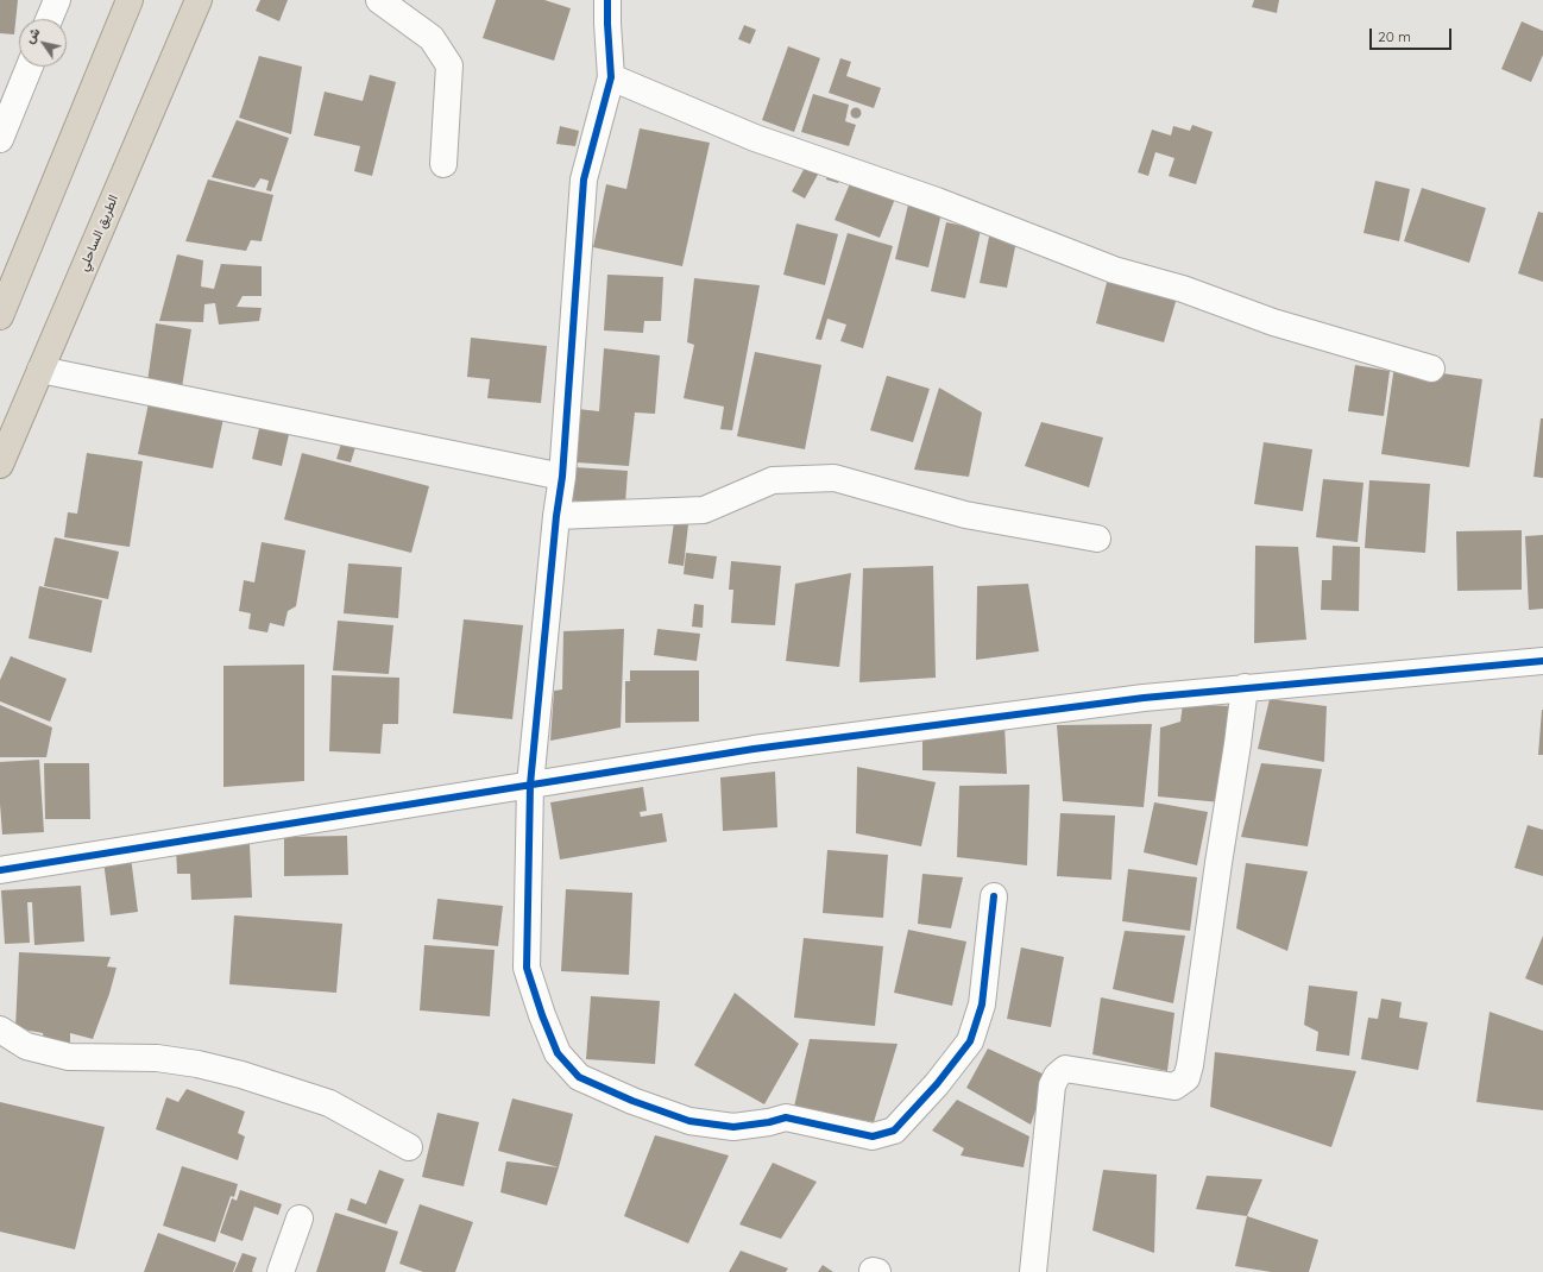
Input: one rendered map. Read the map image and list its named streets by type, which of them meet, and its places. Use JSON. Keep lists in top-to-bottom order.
{
  "streets": {
    "highway": ["الطريق الساحلي"]
  },
  "scale_bar": "20 m",
  "north": "top left"
}
